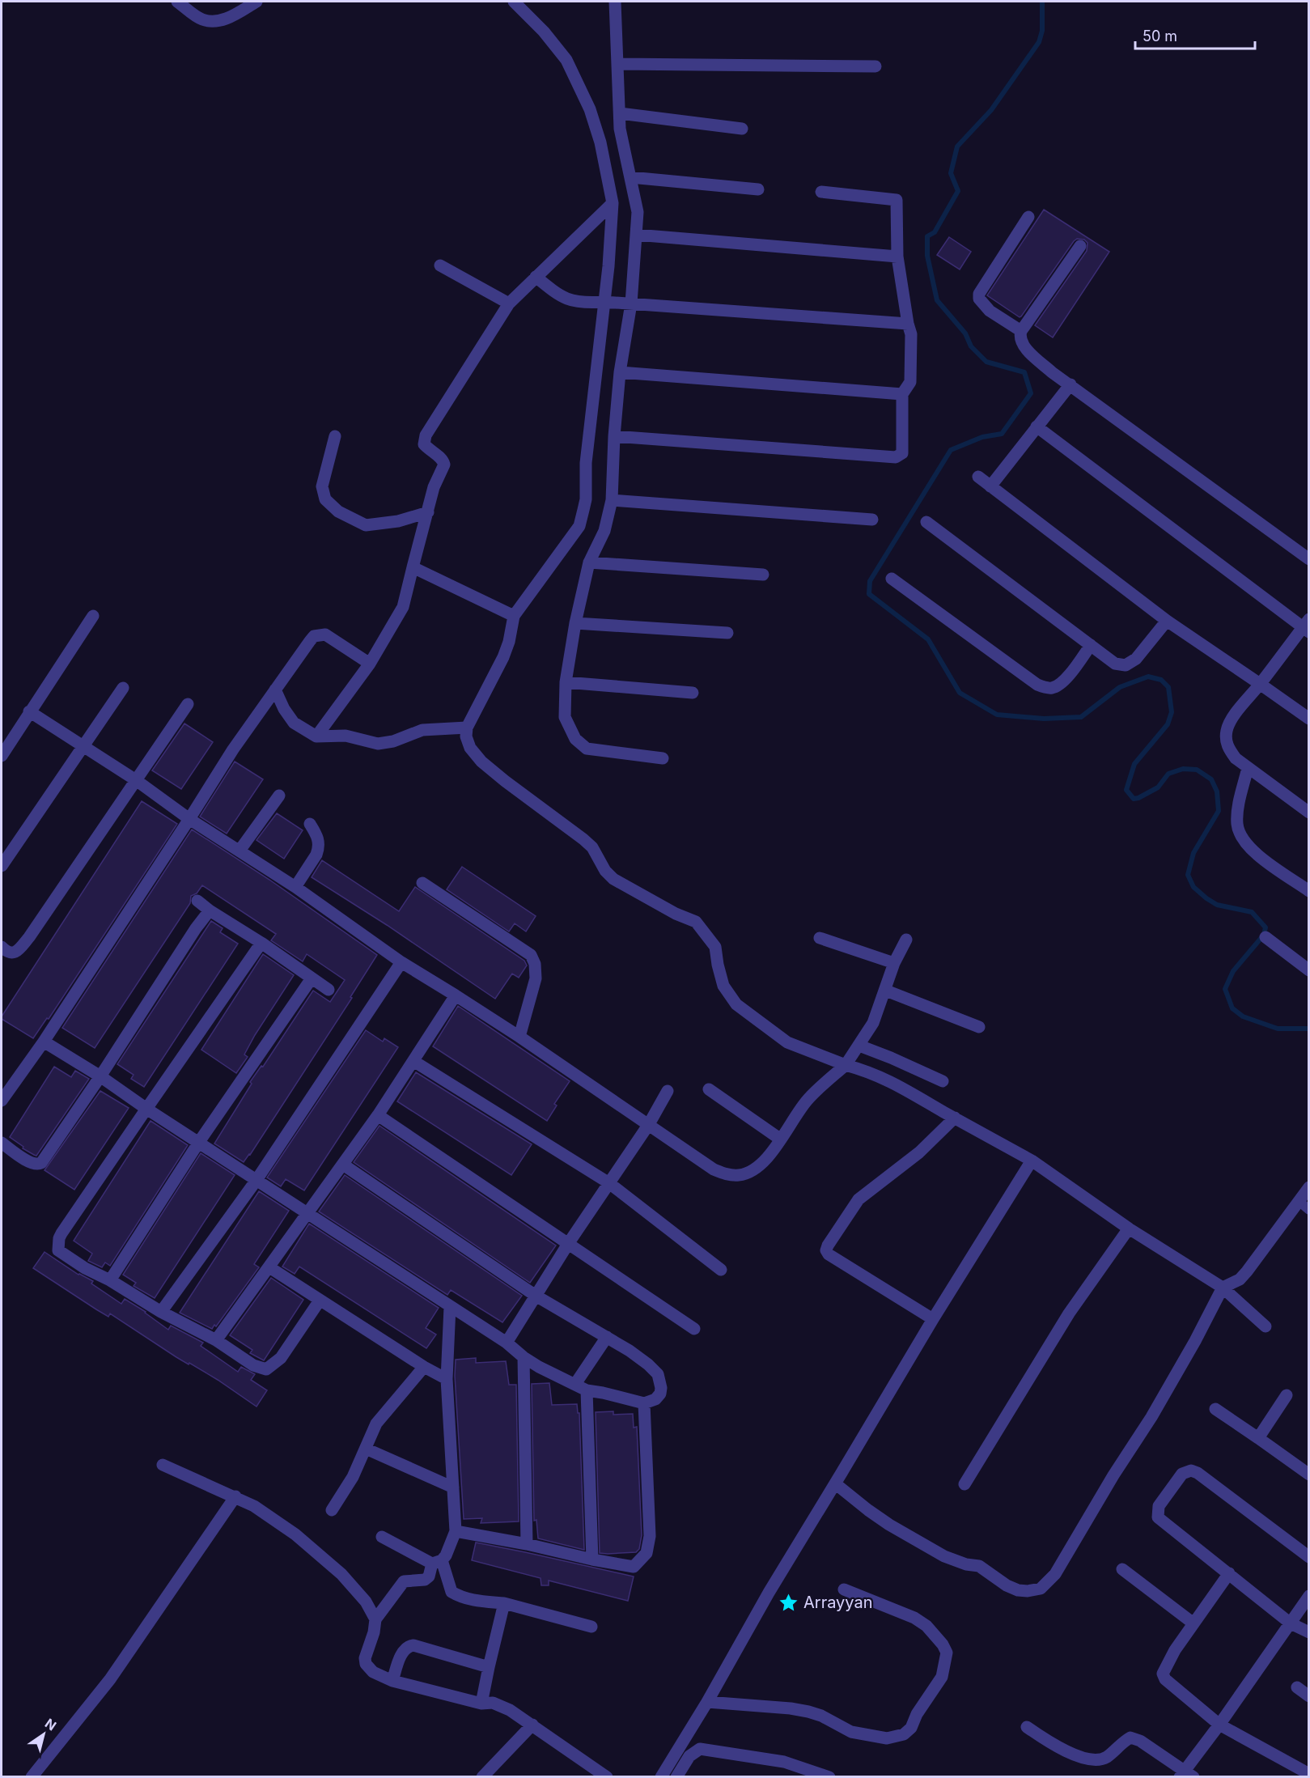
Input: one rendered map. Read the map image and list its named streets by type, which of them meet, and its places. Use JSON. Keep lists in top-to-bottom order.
{
  "places": {
    "place": ["Arrayyan"]
  },
  "scale_bar": "50 m",
  "north": "top right"
}
